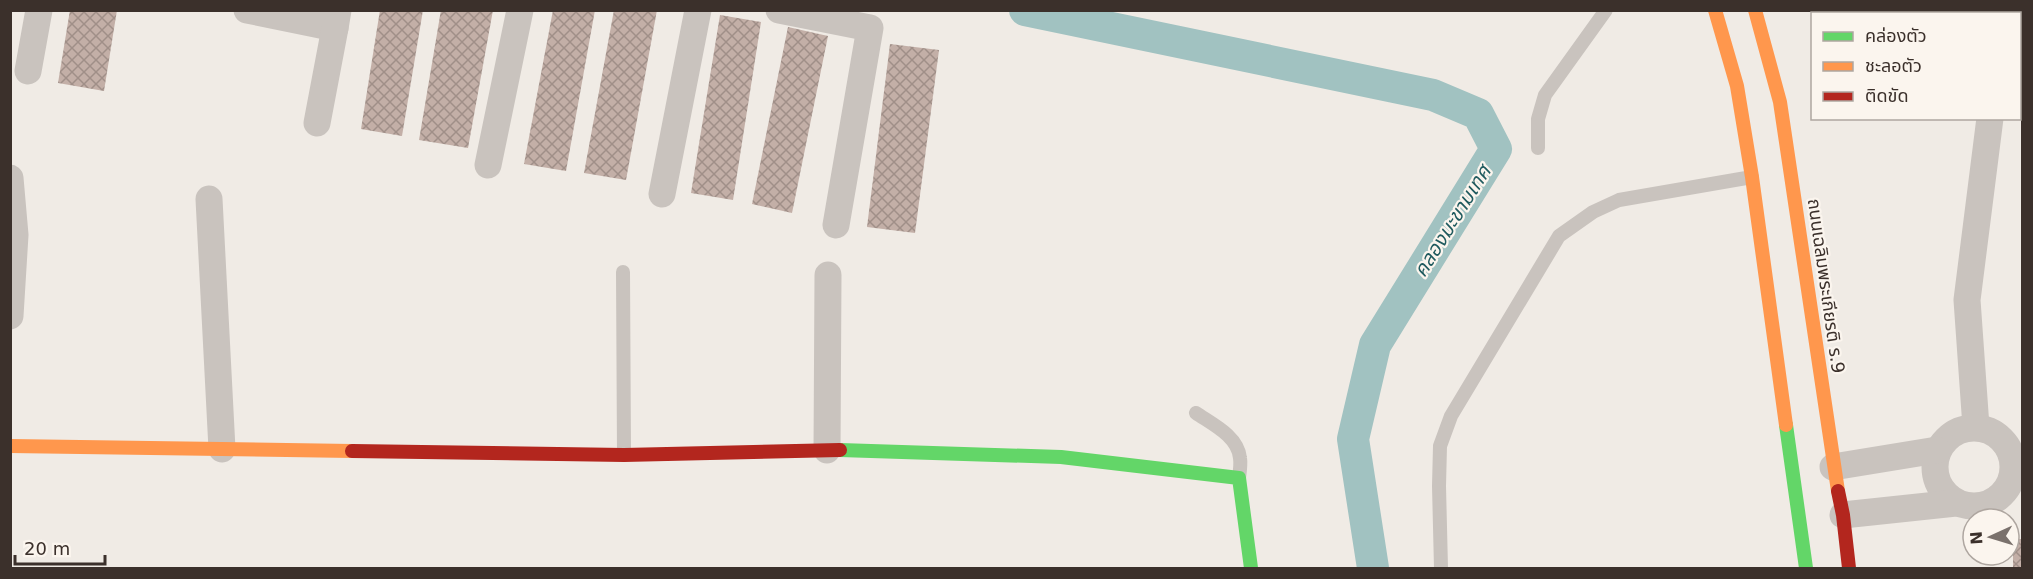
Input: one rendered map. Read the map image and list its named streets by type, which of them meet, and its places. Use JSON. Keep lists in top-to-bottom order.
{
  "streets": {
    "street": ["ถนนเฉลิมพระเกียรติ ร.9"]
  },
  "water": ["คลองมะขามเทศ"],
  "legend": ["คล่องตัว", "ชะลอตัว", "ติดขัด"],
  "scale_bar": "20 m",
  "north": "left"
}
